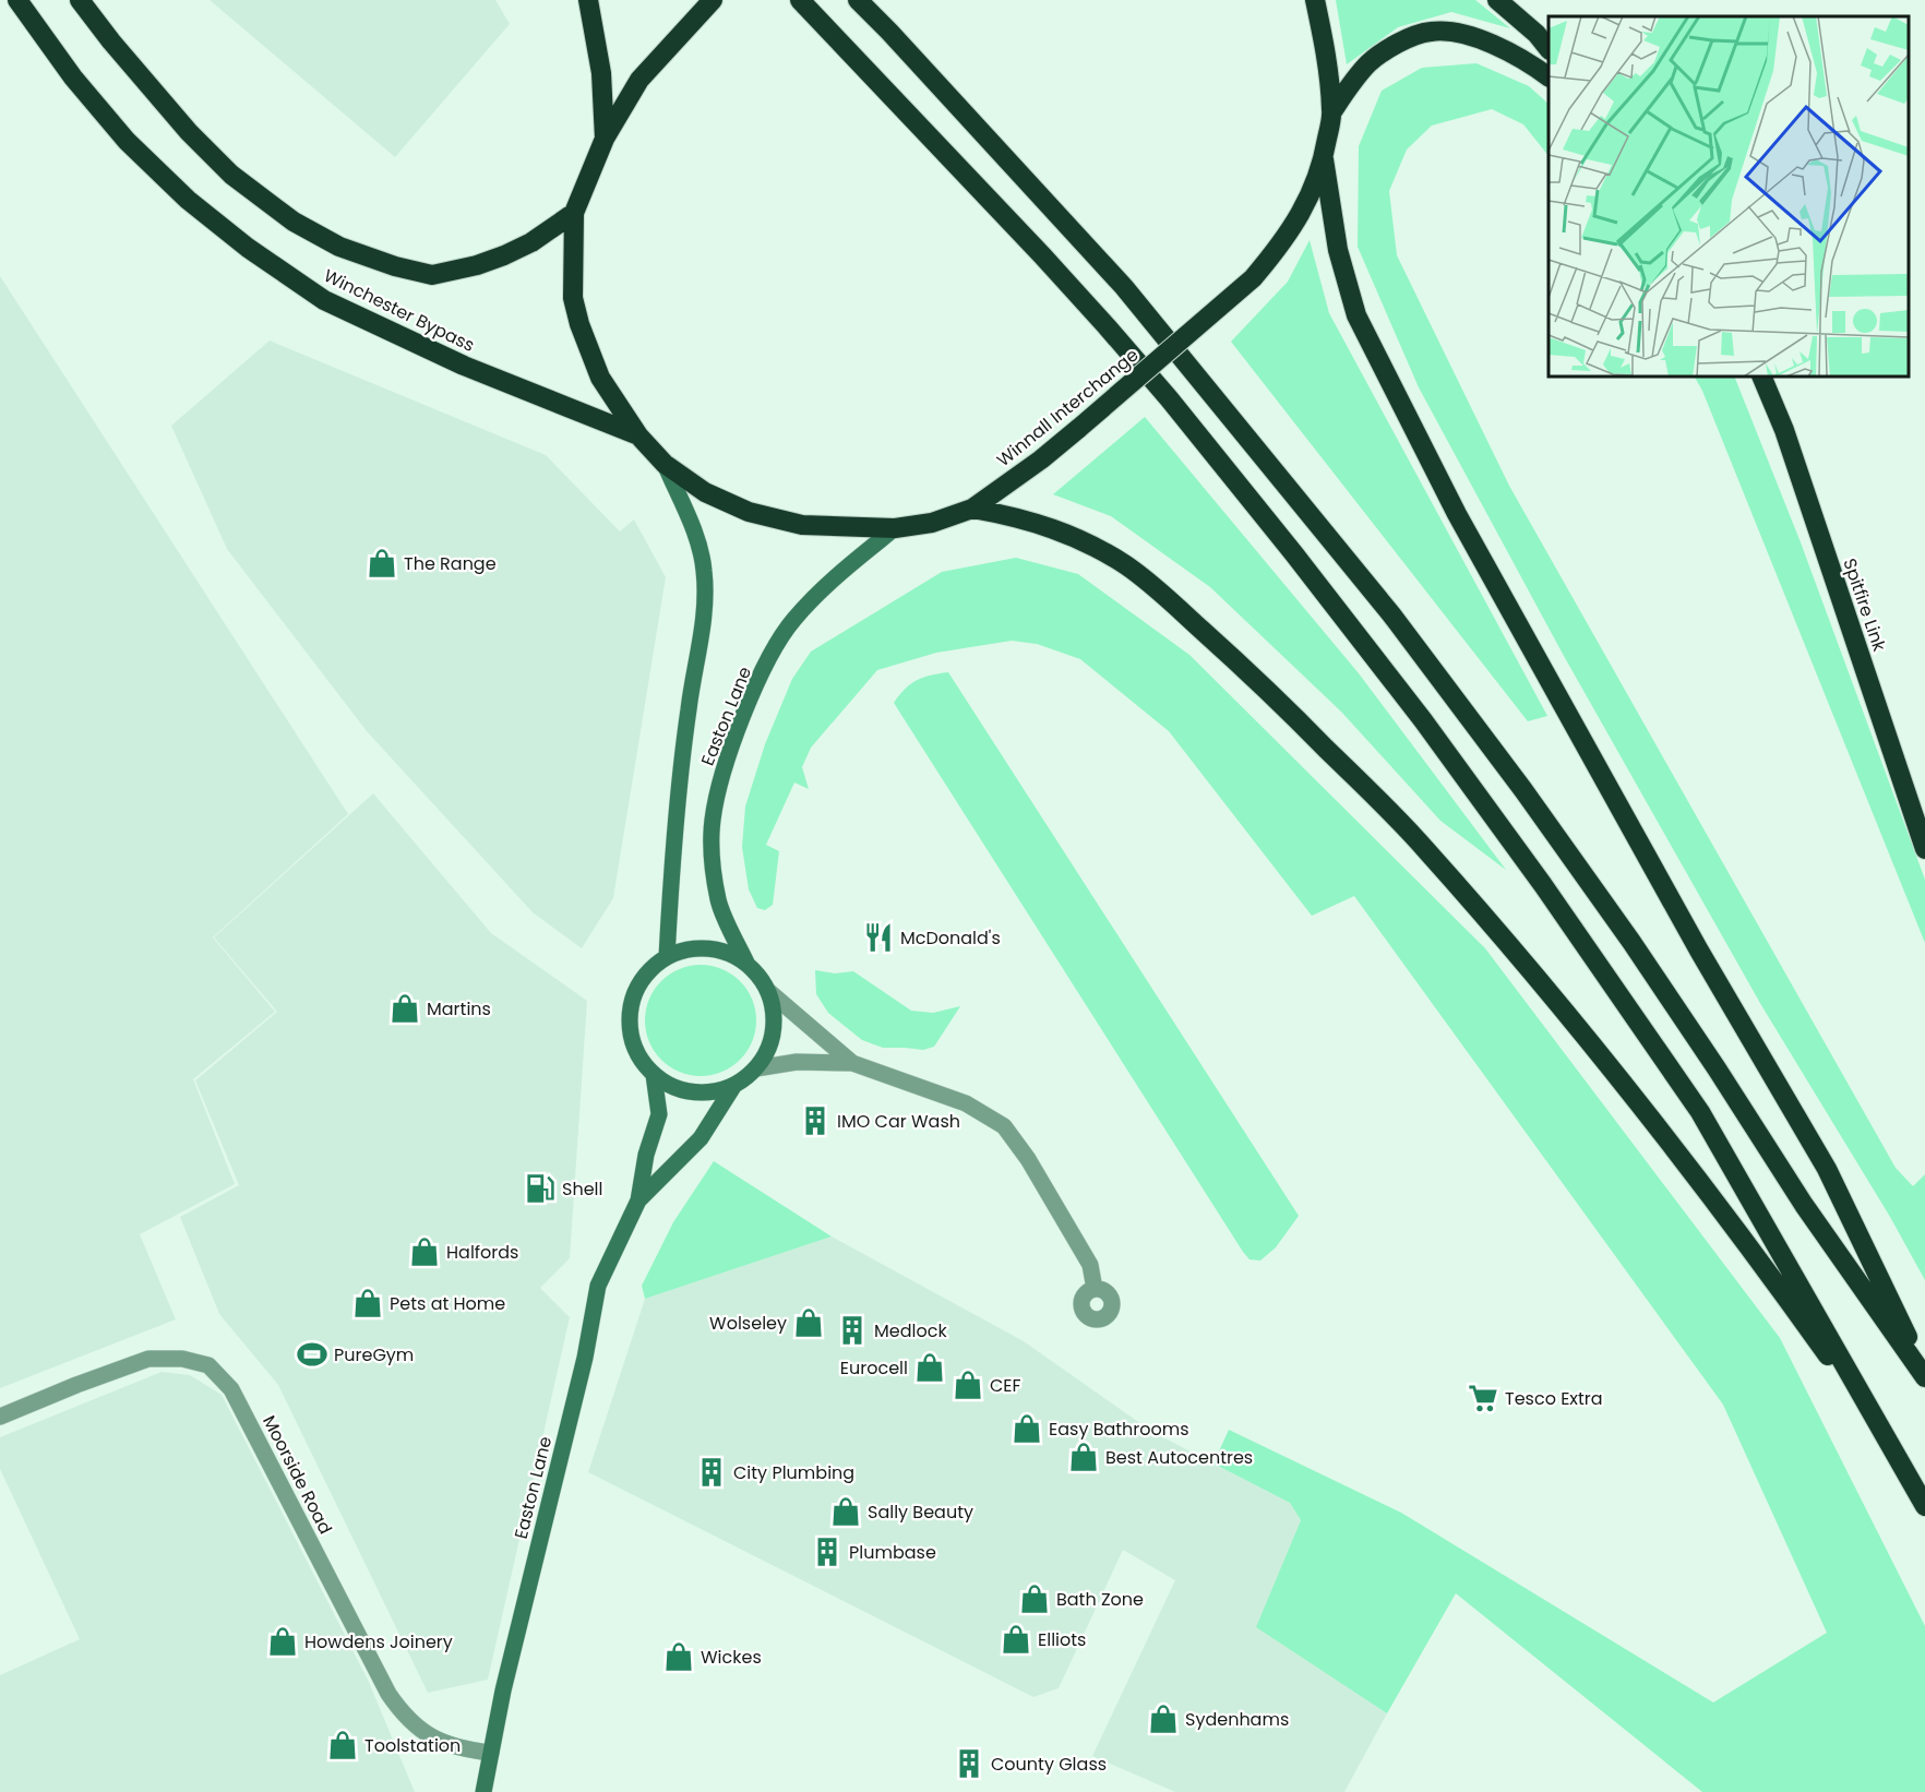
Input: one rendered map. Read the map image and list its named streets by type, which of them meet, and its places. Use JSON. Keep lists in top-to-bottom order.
{
  "streets": {
    "highway": ["Winchester Bypass", "Winnall Interchange", "Spitfire Link"],
    "street": ["Easton Lane", "Moorside Road"]
  },
  "crossings": [
    ["Winchester Bypass", "Winnall Interchange"],
    ["Winnall Interchange", "Easton Lane"],
    ["Easton Lane", "Moorside Road"]
  ],
  "places": {
    "shop": [
      "The Range",
      "Martins",
      "Halfords",
      "Pets at Home",
      "Wolseley",
      "Eurocell",
      "CEF",
      "Easy Bathrooms",
      "Best Autocentres",
      "Sally Beauty",
      "Bath Zone",
      "Elliots",
      "Howdens Joinery",
      "Wickes",
      "Sydenhams",
      "Toolstation"
    ],
    "restaurant": ["McDonald's"],
    "building": [
      "IMO Car Wash",
      "Medlock",
      "City Plumbing",
      "Plumbase",
      "County Glass"
    ],
    "fuel station": ["Shell"],
    "sports": ["PureGym"],
    "supermarket": ["Tesco Extra"]
  }
}
